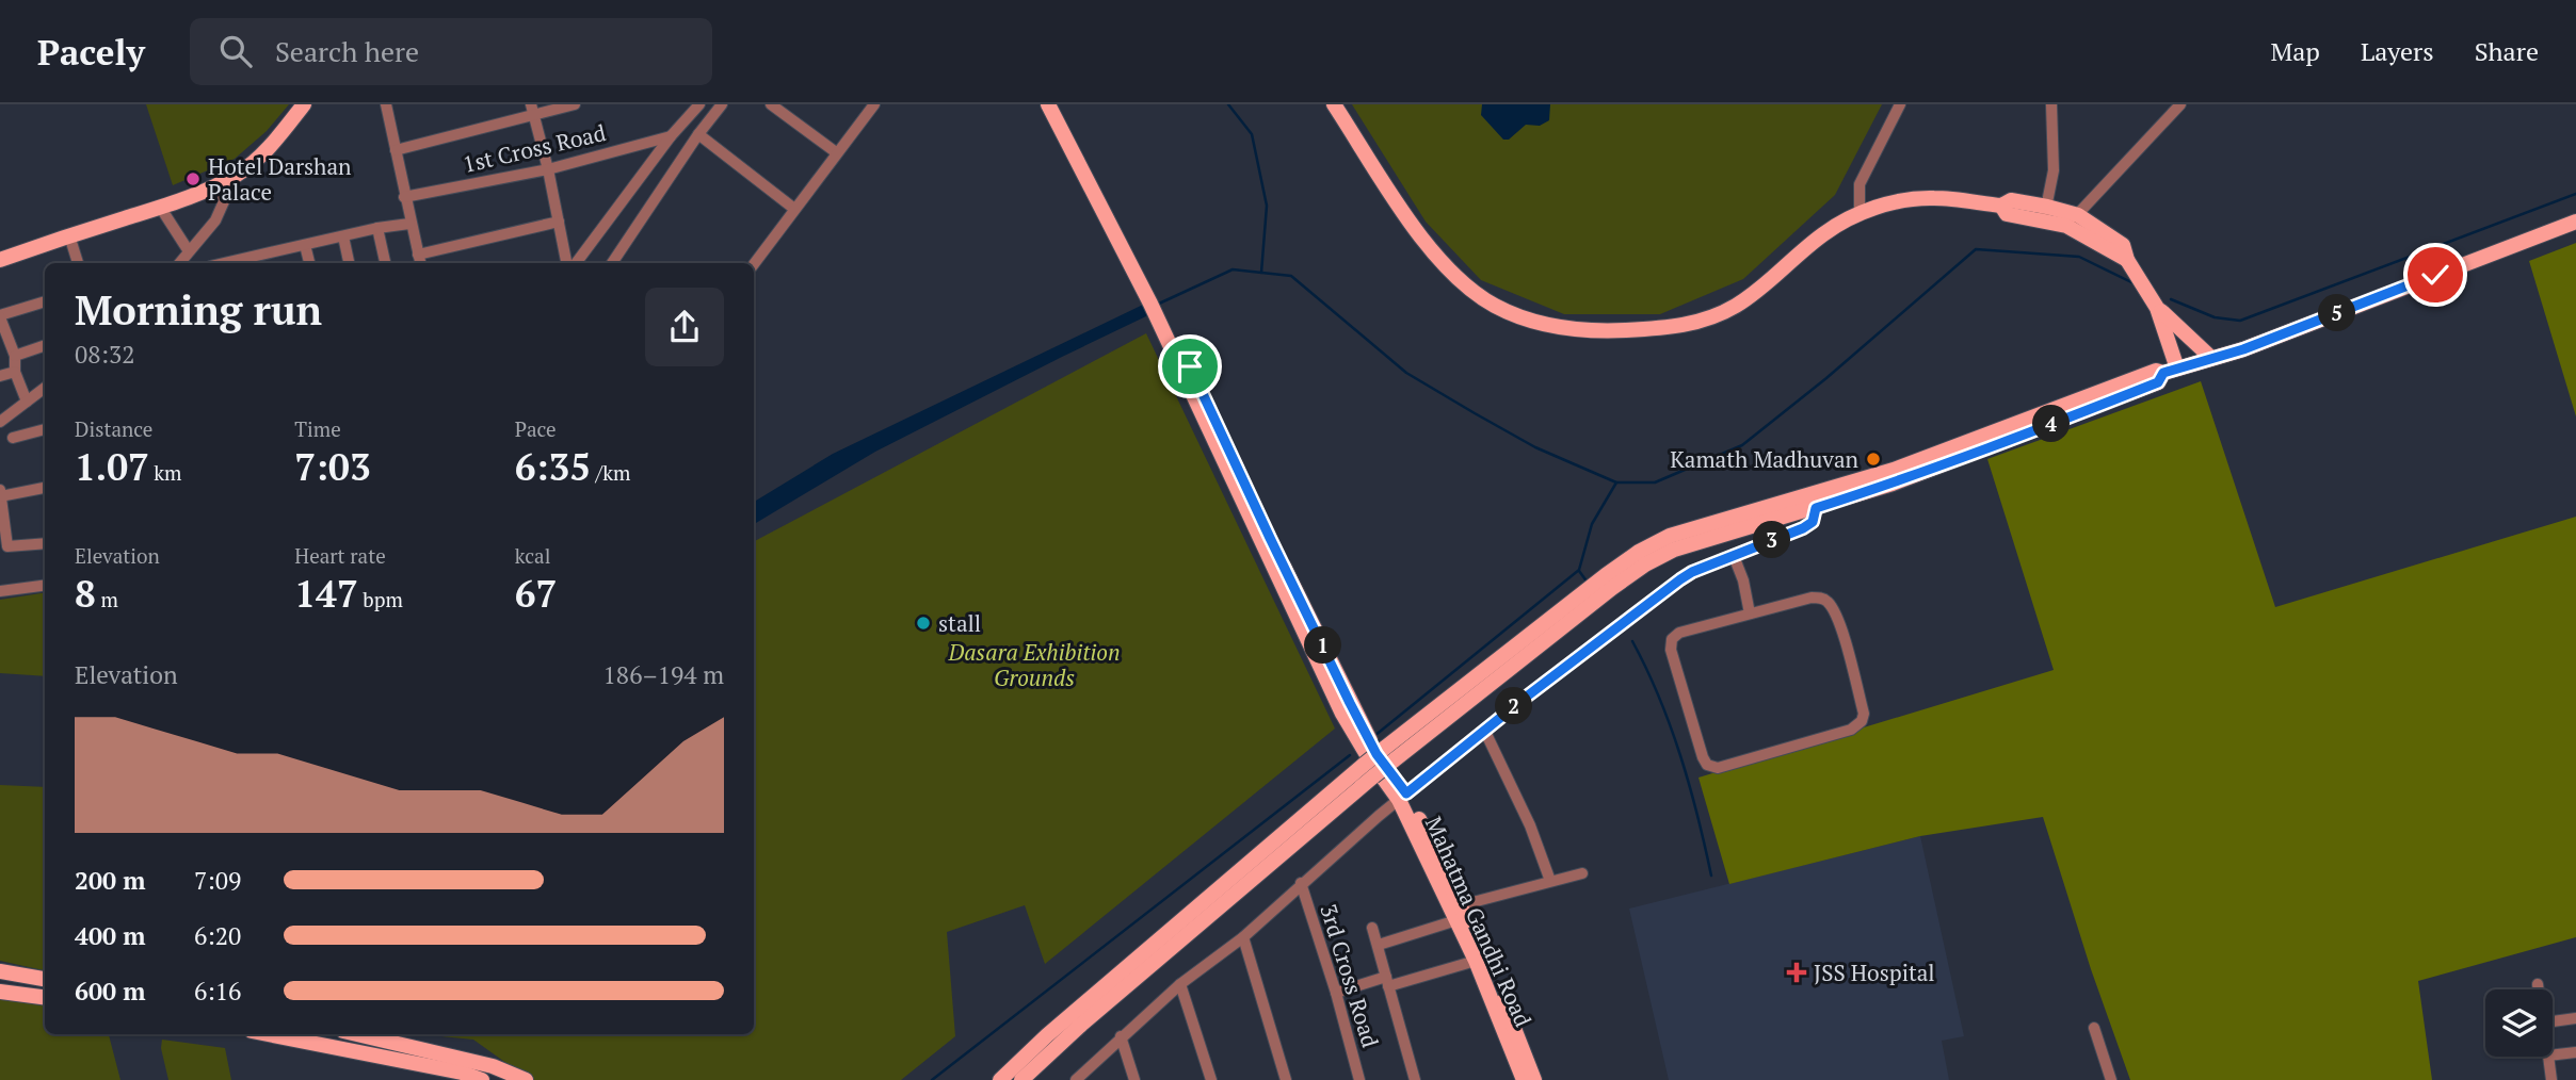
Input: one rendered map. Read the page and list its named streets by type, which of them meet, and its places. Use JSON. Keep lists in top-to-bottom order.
{
  "streets": {
    "main road": ["Mahatma Gandhi Road"],
    "street": ["1st Cross Road", "3rd Cross Road"]
  },
  "parks": ["Dasara Exhibition Grounds"],
  "places": {
    "other": ["Hotel Darshan Palace", "Kamath Madhuvan", "stall"],
    "health": ["JSS Hospital"]
  },
  "page": {
    "header": "Pacely",
    "search": "Search here",
    "nav": ["Map", "Layers", "Share"],
    "heading": ["Morning run", "08:32"],
    "pins": [
      "5",
      "4",
      "3",
      "1",
      "2"
    ],
    "stats": [
      ["Distance", "1.07 km"],
      ["Time", "7:03"],
      ["Pace", "6:35 /km"],
      ["Elevation", "8 m"],
      ["Heart rate", "147 bpm"],
      ["kcal", "67"]
    ],
    "chart": ["Elevation", "186–194 m"],
    "list": [
      {
        "name": "200 m",
        "note": "7:09"
      },
      {
        "name": "400 m",
        "note": "6:20"
      },
      {
        "name": "600 m",
        "note": "6:16"
      }
    ]
  }
}
